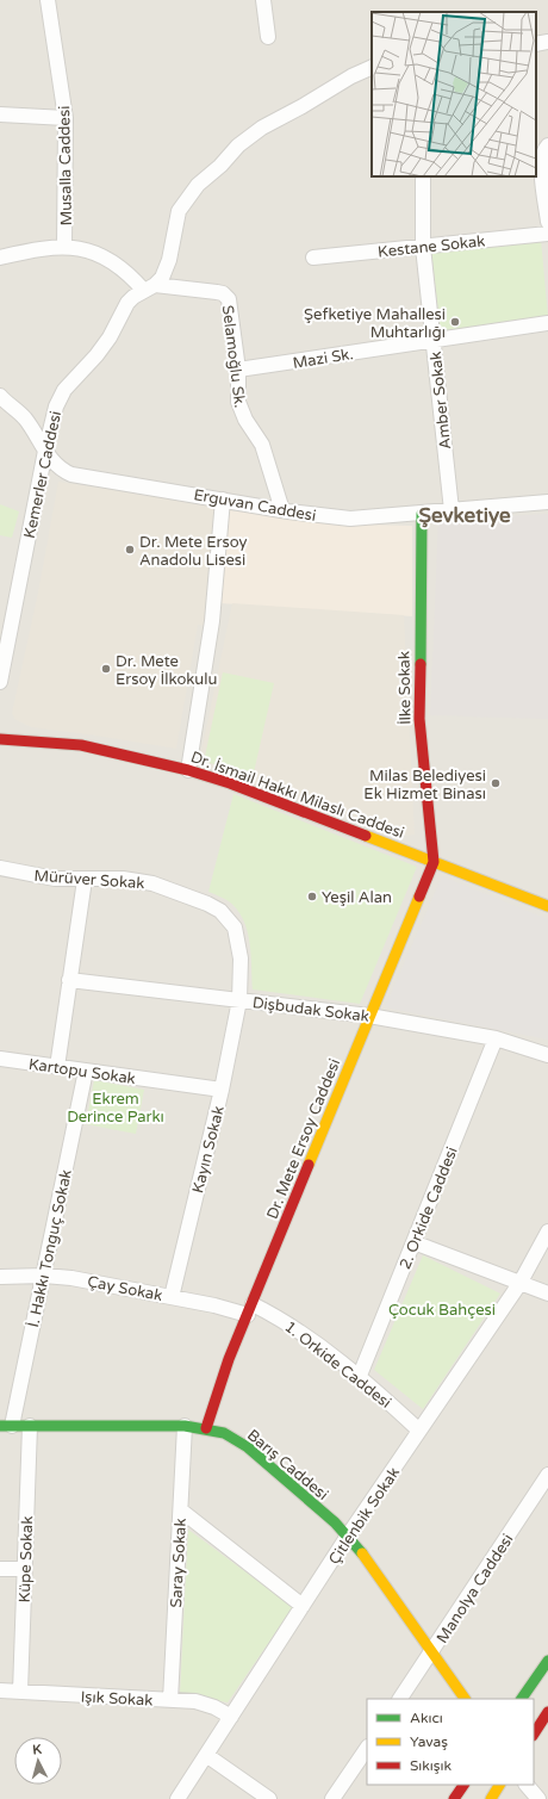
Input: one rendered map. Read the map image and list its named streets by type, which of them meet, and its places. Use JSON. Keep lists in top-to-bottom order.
{
  "streets": {
    "main road": [
      "İlke Sokak",
      "Dr. İsmail Hakkı Milaslı Caddesi",
      "Dr. Mete Ersoy Caddesi",
      "Barış Caddesi"
    ],
    "street": [
      "Musalla Caddesi",
      "Kestane Sokak",
      "Selamoğlu Sk.",
      "Mazi Sk.",
      "Amber Sokak",
      "Kemerler Caddesi",
      "Erguvan Caddesi",
      "Mürüver Sokak",
      "Dişbudak Sokak",
      "Kartopu Sokak",
      "Kayın Sokak",
      "2. Orkide Caddesi",
      "İ. Hakkı Tonguç Sokak",
      "Çay Sokak",
      "1. Orkide Caddesi",
      "Çitlenbik Sokak",
      "Küpe Sokak",
      "Saray Sokak",
      "Manolya Caddesi",
      "Işık Sokak"
    ]
  },
  "crossings": [
    ["Kestane Sokak", "Amber Sokak"],
    ["Selamoğlu Sk.", "Mazi Sk."],
    ["Selamoğlu Sk.", "Kemerler Caddesi"],
    ["Selamoğlu Sk.", "Erguvan Caddesi"],
    ["Mazi Sk.", "Amber Sokak"],
    ["Amber Sokak", "Erguvan Caddesi"],
    ["Kemerler Caddesi", "Erguvan Caddesi"],
    ["Erguvan Caddesi", "İlke Sokak"],
    ["İlke Sokak", "Dr. İsmail Hakkı Milaslı Caddesi"],
    ["İlke Sokak", "Dr. Mete Ersoy Caddesi"],
    ["Dr. İsmail Hakkı Milaslı Caddesi", "Dr. Mete Ersoy Caddesi"],
    ["Mürüver Sokak", "Dişbudak Sokak"],
    ["Mürüver Sokak", "Kayın Sokak"],
    ["Dişbudak Sokak", "Dr. Mete Ersoy Caddesi"],
    ["Dişbudak Sokak", "Kayın Sokak"],
    ["Dişbudak Sokak", "2. Orkide Caddesi"],
    ["Kartopu Sokak", "Kayın Sokak"],
    ["Kartopu Sokak", "İ. Hakkı Tonguç Sokak"],
    ["Dr. Mete Ersoy Caddesi", "Çay Sokak"],
    ["Dr. Mete Ersoy Caddesi", "1. Orkide Caddesi"],
    ["Dr. Mete Ersoy Caddesi", "Barış Caddesi"],
    ["Kayın Sokak", "Çay Sokak"],
    ["2. Orkide Caddesi", "1. Orkide Caddesi"],
    ["İ. Hakkı Tonguç Sokak", "Çay Sokak"],
    ["İ. Hakkı Tonguç Sokak", "Barış Caddesi"],
    ["Çay Sokak", "1. Orkide Caddesi"],
    ["1. Orkide Caddesi", "Çitlenbik Sokak"],
    ["Barış Caddesi", "Çitlenbik Sokak"],
    ["Barış Caddesi", "Küpe Sokak"],
    ["Barış Caddesi", "Saray Sokak"],
    ["Barış Caddesi", "Manolya Caddesi"],
    ["Çitlenbik Sokak", "Işık Sokak"],
    ["Küpe Sokak", "Işık Sokak"],
    ["Saray Sokak", "Işık Sokak"]
  ],
  "districts": ["Şevketiye"],
  "parks": ["Ekrem Derince Parkı", "Çocuk Bahçesi"],
  "places": [
    "Şefketiye Mahallesi Muhtarlığı",
    "Dr. Mete Ersoy Anadolu Lisesi",
    "Dr. Mete Ersoy İlkokulu",
    "Milas Belediyesi Ek Hizmet Binası",
    "Yeşil Alan"
  ],
  "legend": ["Akıcı", "Yavaş", "Sıkışık"],
  "north": "top"
}
